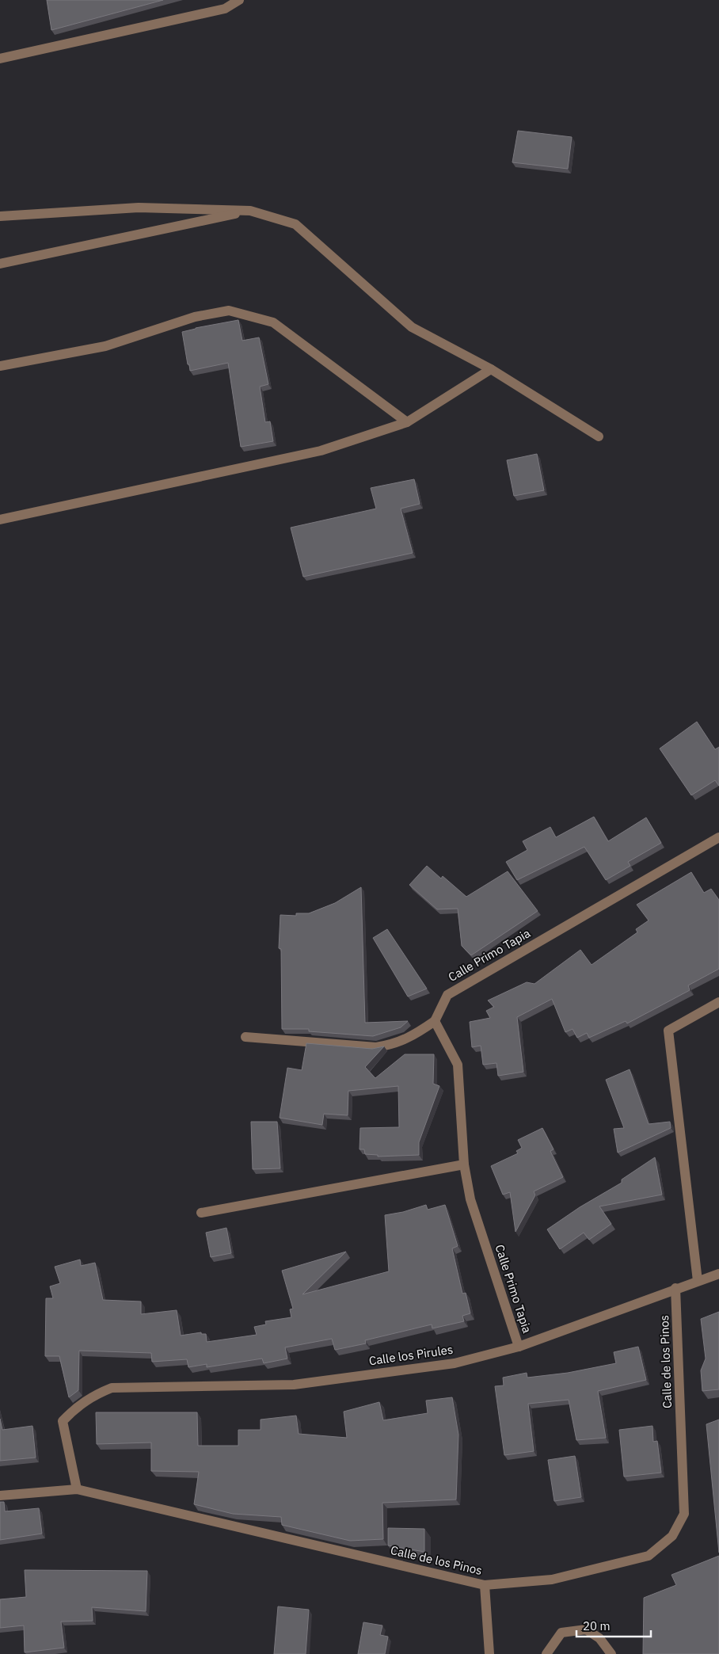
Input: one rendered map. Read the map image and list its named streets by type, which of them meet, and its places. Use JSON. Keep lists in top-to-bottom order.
{
  "streets": {
    "street": ["Calle Primo Tapia", "Calle los Pirules", "Calle de los Pinos"]
  },
  "crossings": [
    ["Calle Primo Tapia", "Calle los Pirules"],
    ["Calle los Pirules", "Calle de los Pinos"]
  ],
  "scale_bar": "20 m"
}
